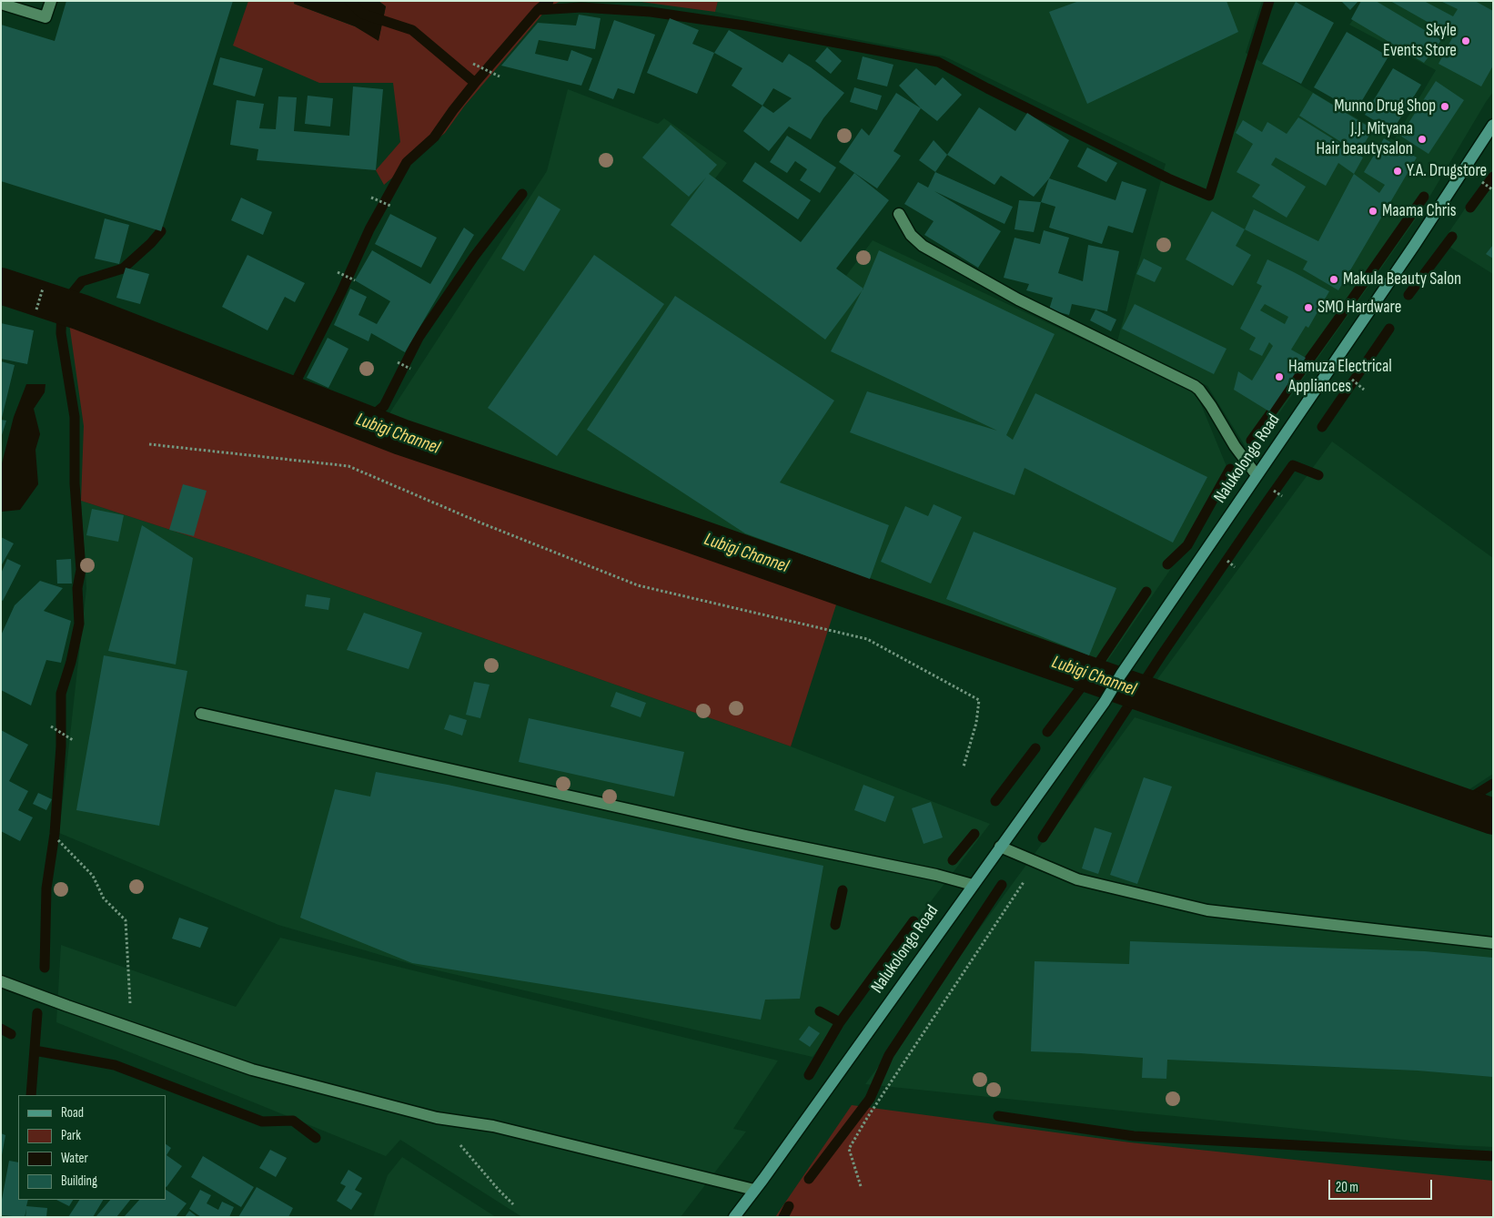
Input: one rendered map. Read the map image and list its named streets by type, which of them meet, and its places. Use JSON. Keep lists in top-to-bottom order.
{
  "streets": {
    "street": ["Nalukolongo Road"]
  },
  "water": ["Lubigi Channel"],
  "places": [
    "Skyle Events Store",
    "Munno Drug Shop",
    "J.J. Mityana Hair beautysalon",
    "Y.A. Drugstore",
    "Maama Chris",
    "Makula Beauty Salon",
    "SMO Hardware",
    "Hamuza Electrical Appliances"
  ],
  "legend": [
    "Road",
    "Park",
    "Water",
    "Building"
  ],
  "scale_bar": "20 m"
}
